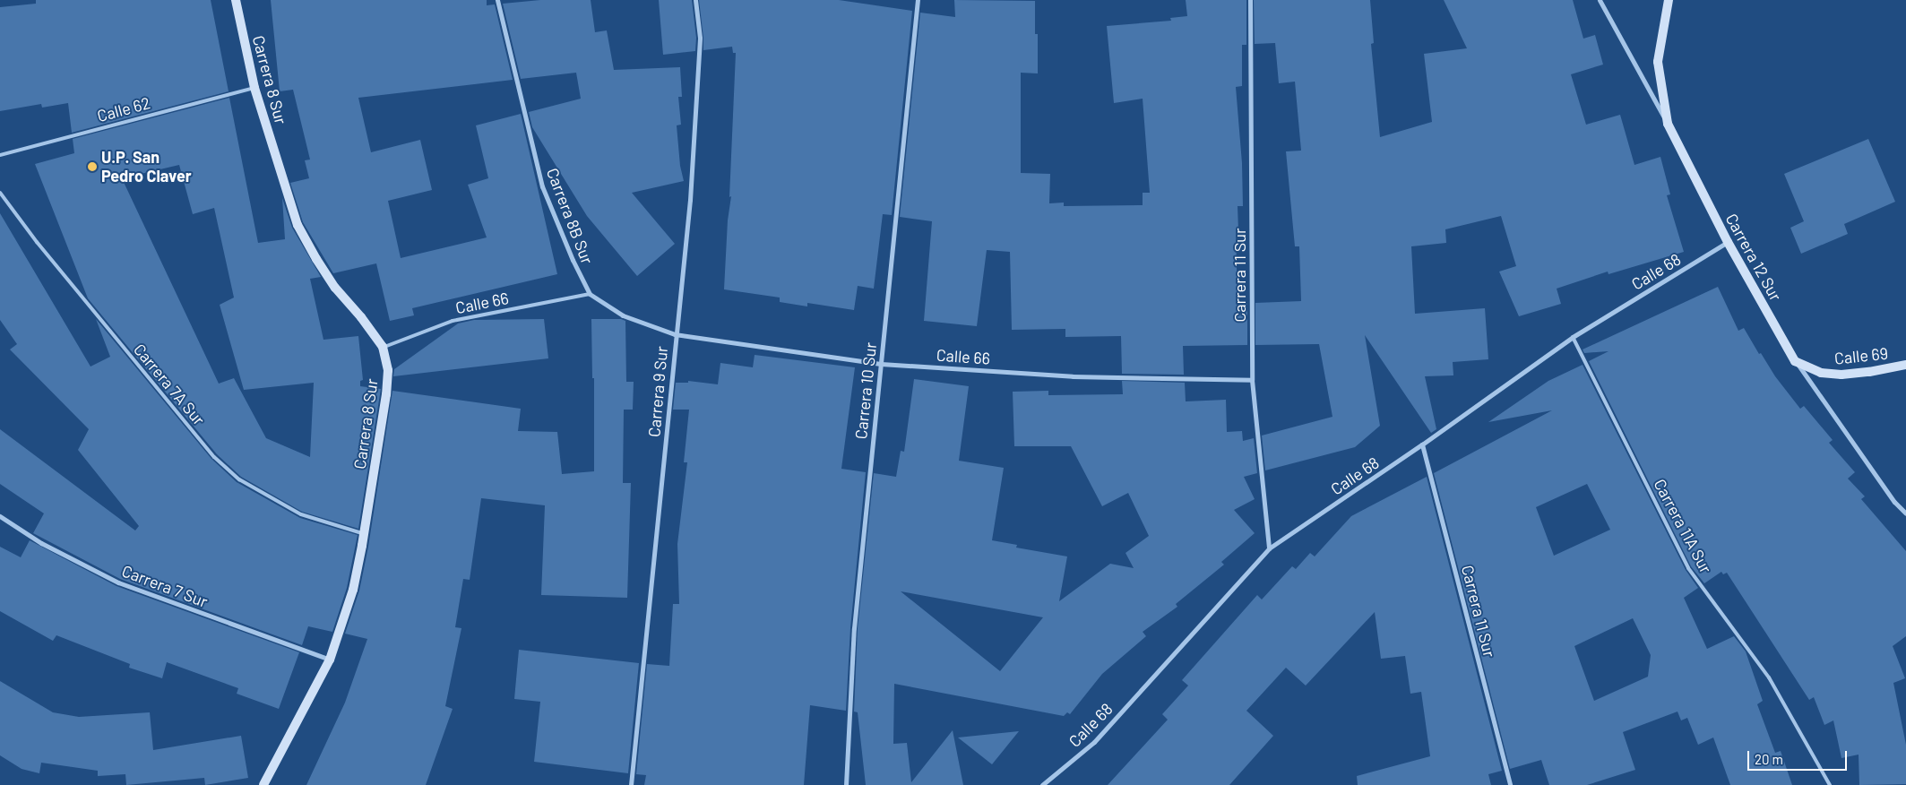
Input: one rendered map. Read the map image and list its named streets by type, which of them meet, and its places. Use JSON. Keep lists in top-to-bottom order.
{
  "streets": {
    "street": [
      "Carrera 8 Sur",
      "Carrera 8B Sur",
      "Carrera 12 Sur",
      "Calle 68",
      "Carrera 11 Sur",
      "Calle 66",
      "Calle 69",
      "Carrera 10 Sur",
      "Carrera 9 Sur",
      "Carrera 7 Sur"
    ],
    "lane": ["Calle 62", "Carrera 7A Sur", "Carrera 11A Sur"]
  },
  "crossings": [
    ["Carrera 8 Sur", "Calle 62"],
    ["Carrera 8 Sur", "Calle 66"],
    ["Carrera 8 Sur", "Carrera 7A Sur"],
    ["Carrera 8 Sur", "Carrera 7 Sur"],
    ["Carrera 8B Sur", "Calle 66"],
    ["Carrera 12 Sur", "Calle 68"],
    ["Carrera 12 Sur", "Calle 69"],
    ["Calle 68", "Carrera 11 Sur"],
    ["Calle 68", "Carrera 11A Sur"],
    ["Carrera 11 Sur", "Calle 66"],
    ["Calle 66", "Carrera 10 Sur"],
    ["Calle 66", "Carrera 9 Sur"]
  ],
  "places": ["U.P. San Pedro Claver"],
  "scale_bar": "20 m"
}
